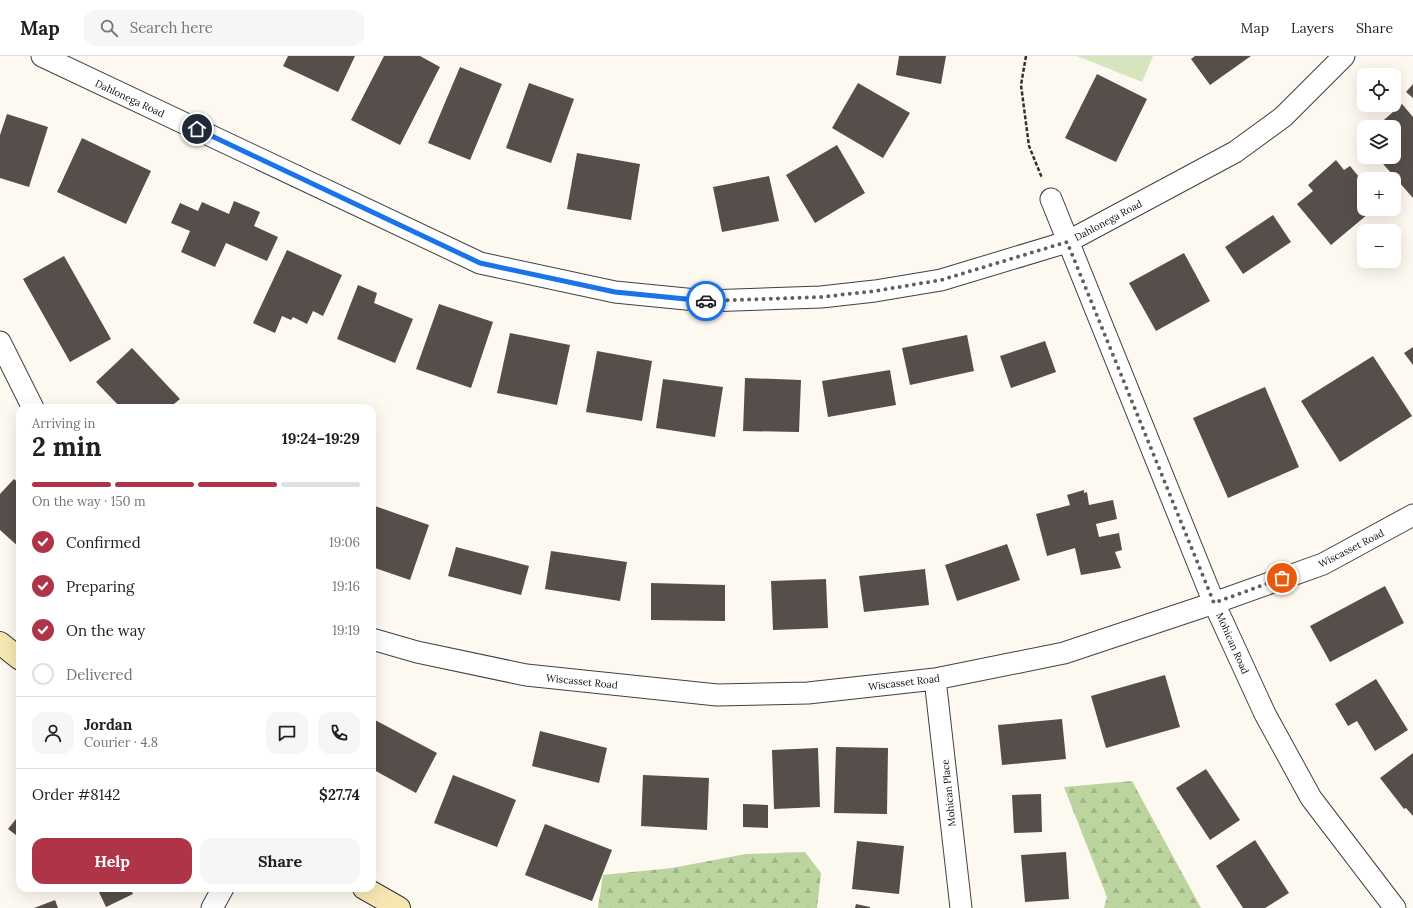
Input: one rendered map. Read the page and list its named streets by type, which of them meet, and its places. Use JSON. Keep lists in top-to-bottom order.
{
  "streets": {
    "street": [
      "Dahlonega Road",
      "Wiscasset Road",
      "Mohican Road",
      "Mohican Place"
    ]
  },
  "crossings": [
    ["Dahlonega Road", "Mohican Road"],
    ["Wiscasset Road", "Mohican Road"],
    ["Wiscasset Road", "Mohican Place"]
  ],
  "page": {
    "header": "Map",
    "search": "Search here",
    "nav": ["Map", "Layers", "Share"],
    "map_buttons": ["+", "−"],
    "heading": ["2 min", "Arriving in", "19:24–19:29"],
    "panel": [
      "Jordan",
      "Courier · 4.8",
      "Order #8142",
      "$27.74"
    ],
    "bar": "On the way · 150 m",
    "list": [
      ["Confirmed", "19:06"],
      ["Preparing", "19:16"],
      ["On the way", "19:19"],
      "Delivered"
    ],
    "buttons": ["Help", "Share"]
  }
}
